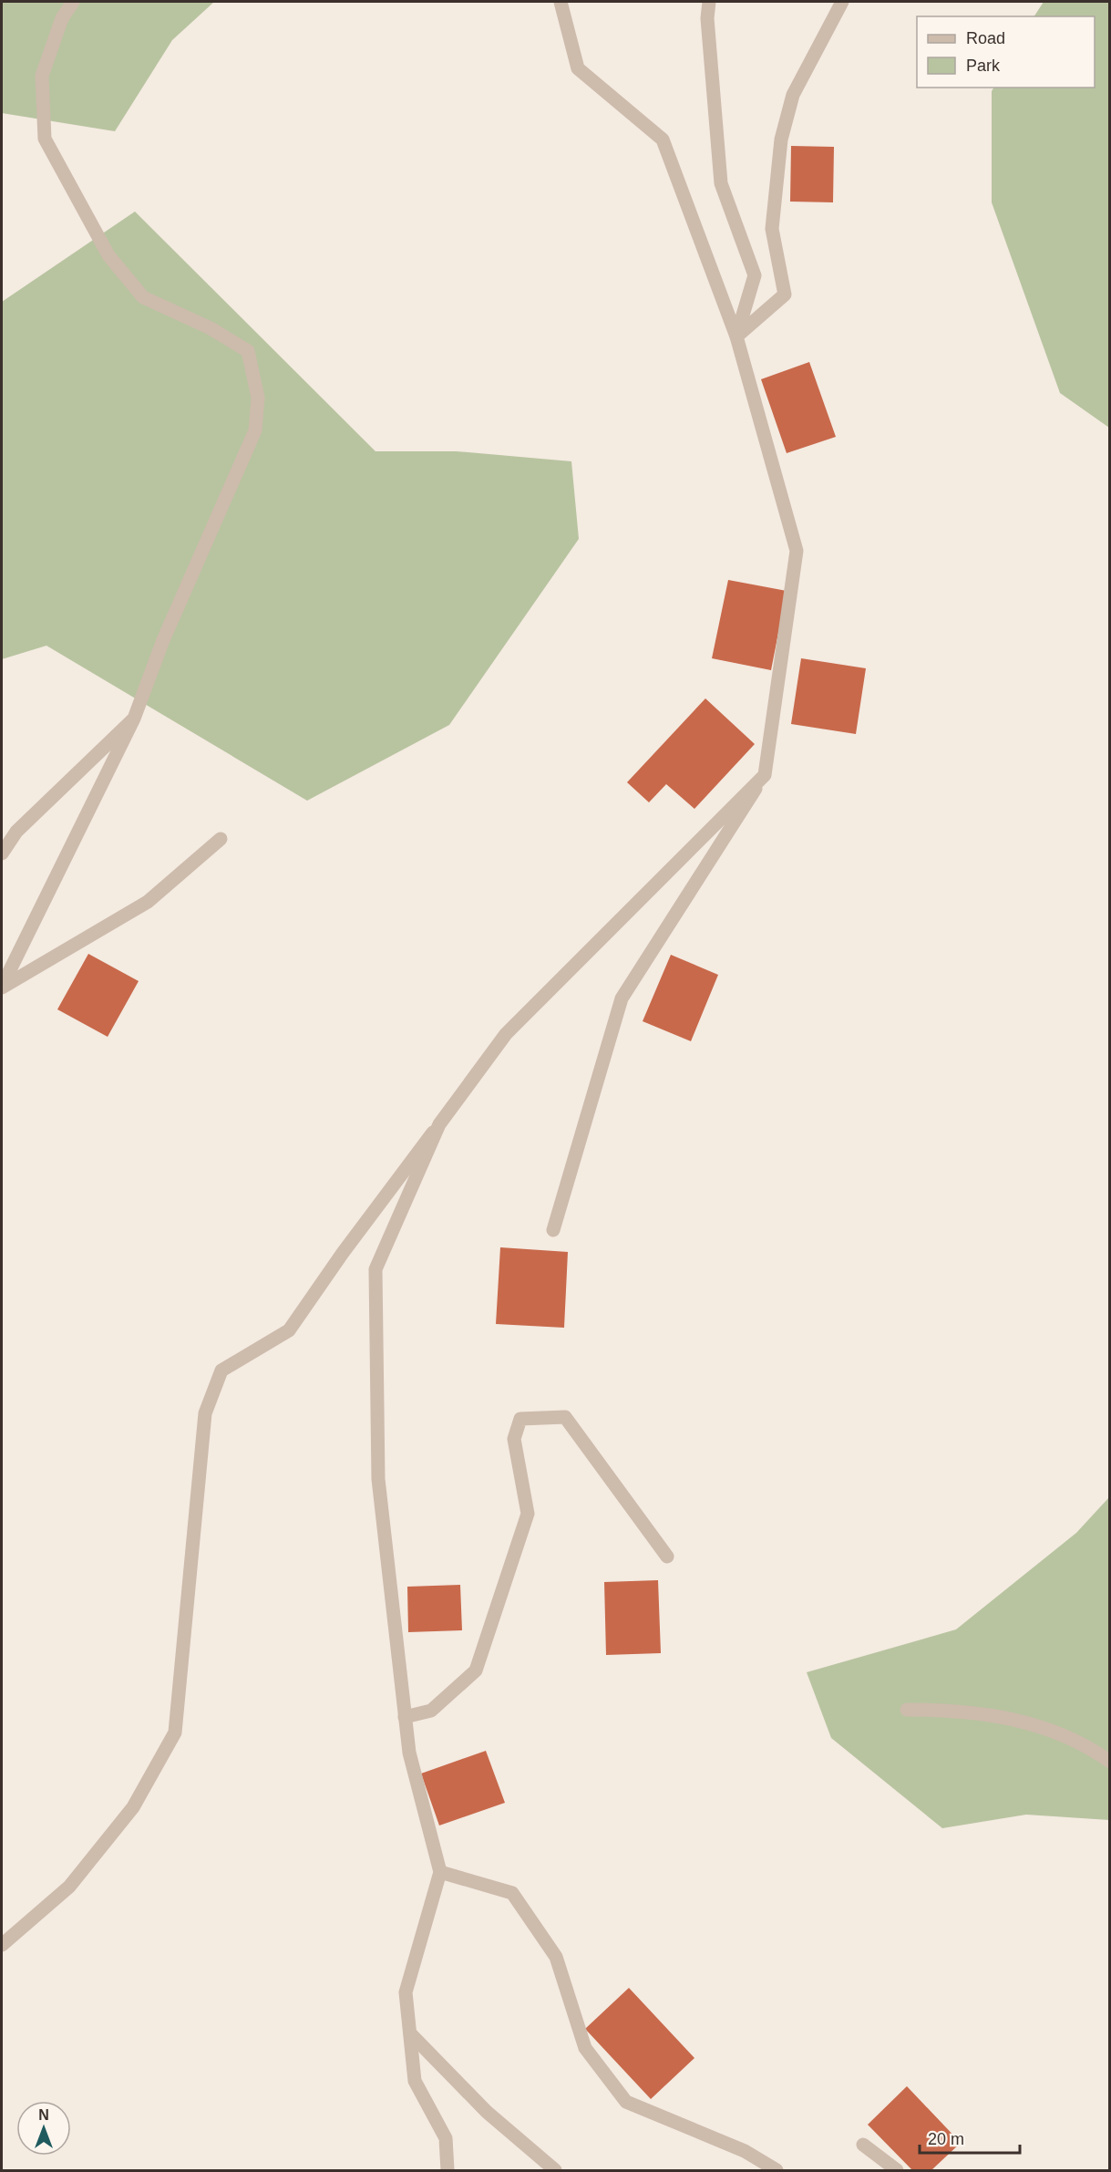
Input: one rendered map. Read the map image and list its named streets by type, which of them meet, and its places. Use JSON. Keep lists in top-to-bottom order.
{
  "legend": ["Road", "Park"],
  "scale_bar": "20 m",
  "north": "top"
}
